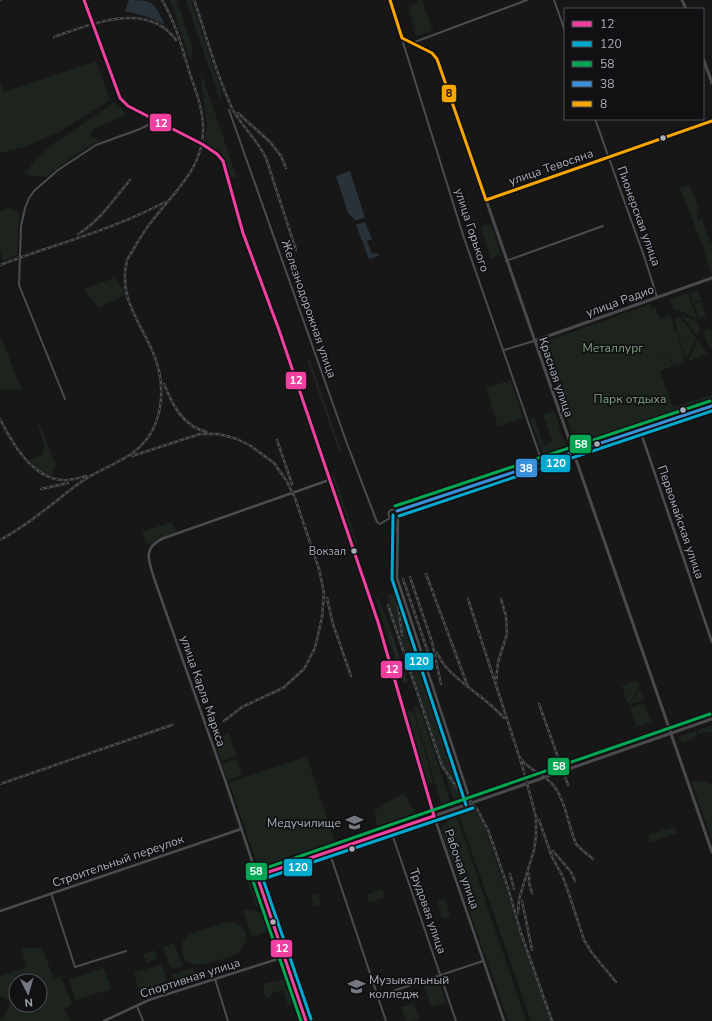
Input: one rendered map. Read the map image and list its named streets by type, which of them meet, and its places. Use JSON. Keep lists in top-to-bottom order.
{
  "streets": {
    "main road": [
      "улица Тевосяна",
      "улица Горького",
      "улица Радио",
      "Красная улица",
      "улица Карла Маркса"
    ],
    "street": [
      "Пионерская улица",
      "Железнодорожная улица",
      "Первомайская улица",
      "Строительный переулок",
      "Рабочая улица",
      "Трудовая улица",
      "Спортивная улица"
    ]
  },
  "crossings": [
    ["улица Тевосяна", "Пионерская улица"],
    ["улица Тевосяна", "Красная улица"],
    ["Пионерская улица", "улица Радио"],
    ["улица Горького", "Красная улица"],
    ["улица Радио", "Красная улица"],
    ["улица Карла Маркса", "Строительный переулок"],
    ["улица Карла Маркса", "Рабочая улица"],
    ["улица Карла Маркса", "Спортивная улица"]
  ],
  "parks": ["Металлург", "Парк отдыха"],
  "places": {
    "other": ["Вокзал"],
    "school or university": ["Медучилище", "Музыкальный колледж"]
  },
  "lines": [
    "transit line 12",
    "transit line 8",
    "transit line 58",
    "transit line 38",
    "transit line 120"
  ],
  "legend": [
    "12",
    "120",
    "58",
    "38",
    "8"
  ],
  "north": "bottom"
}
